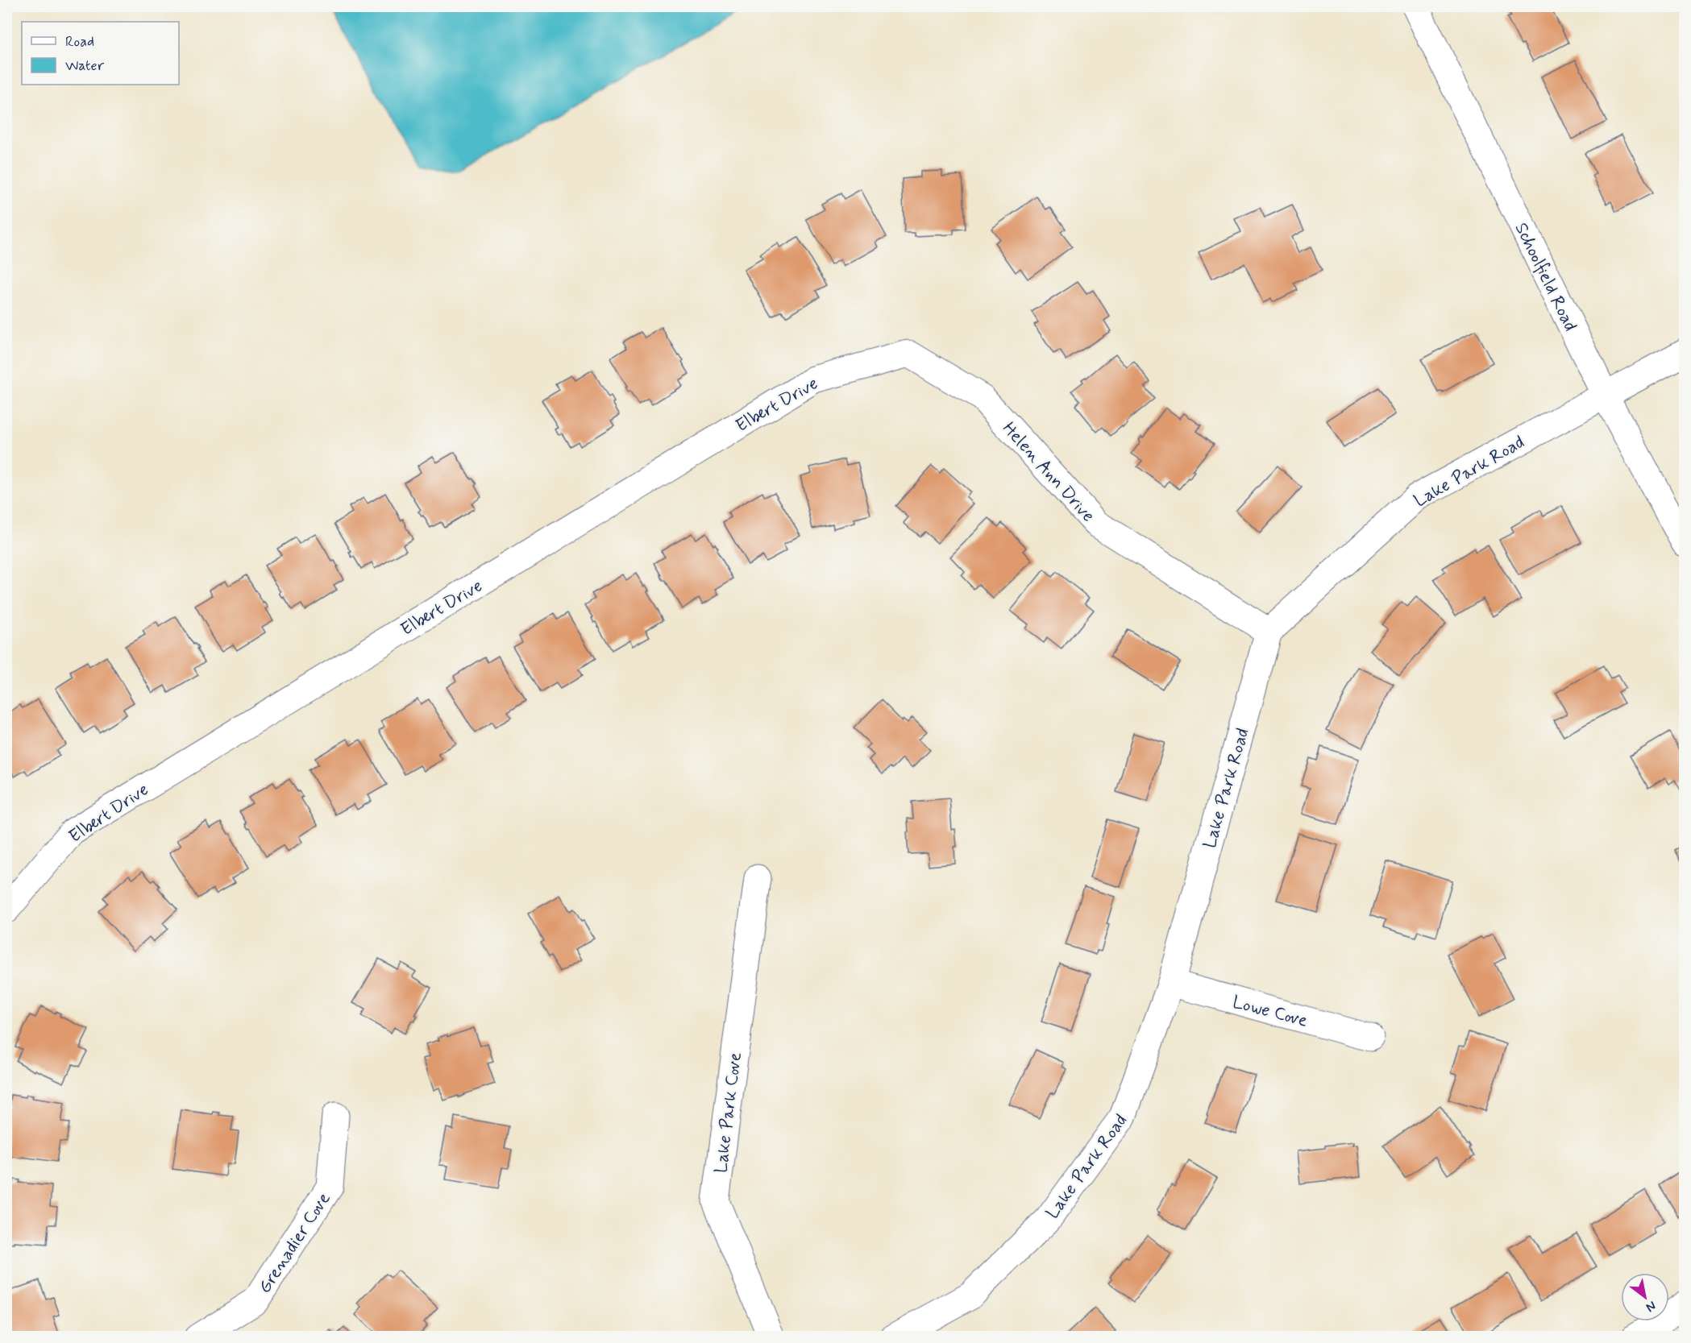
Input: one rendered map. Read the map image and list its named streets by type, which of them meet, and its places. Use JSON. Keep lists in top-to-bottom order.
{
  "streets": {
    "street": [
      "Schoolfield Road",
      "Elbert Drive",
      "Lake Park Road",
      "Helen Ann Drive",
      "Lowe Cove",
      "Lake Park Cove",
      "Grenadier Cove"
    ]
  },
  "crossings": [
    ["Schoolfield Road", "Lake Park Road"],
    ["Elbert Drive", "Helen Ann Drive"],
    ["Lake Park Road", "Helen Ann Drive"],
    ["Lake Park Road", "Lowe Cove"]
  ],
  "legend": ["Road", "Water"],
  "north": "bottom right"
}
